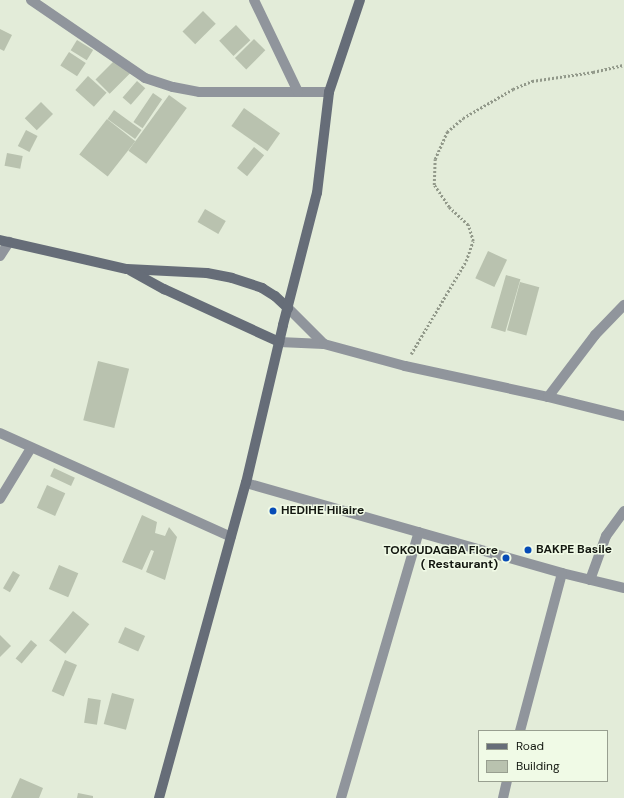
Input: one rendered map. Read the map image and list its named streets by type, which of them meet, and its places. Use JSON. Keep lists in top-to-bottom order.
{
  "places": ["HEDIHE Hilaire", "BAKPE Basile", "TOKOUDAGBA Flore ( Restaurant)"],
  "legend": ["Road", "Building"]
}
